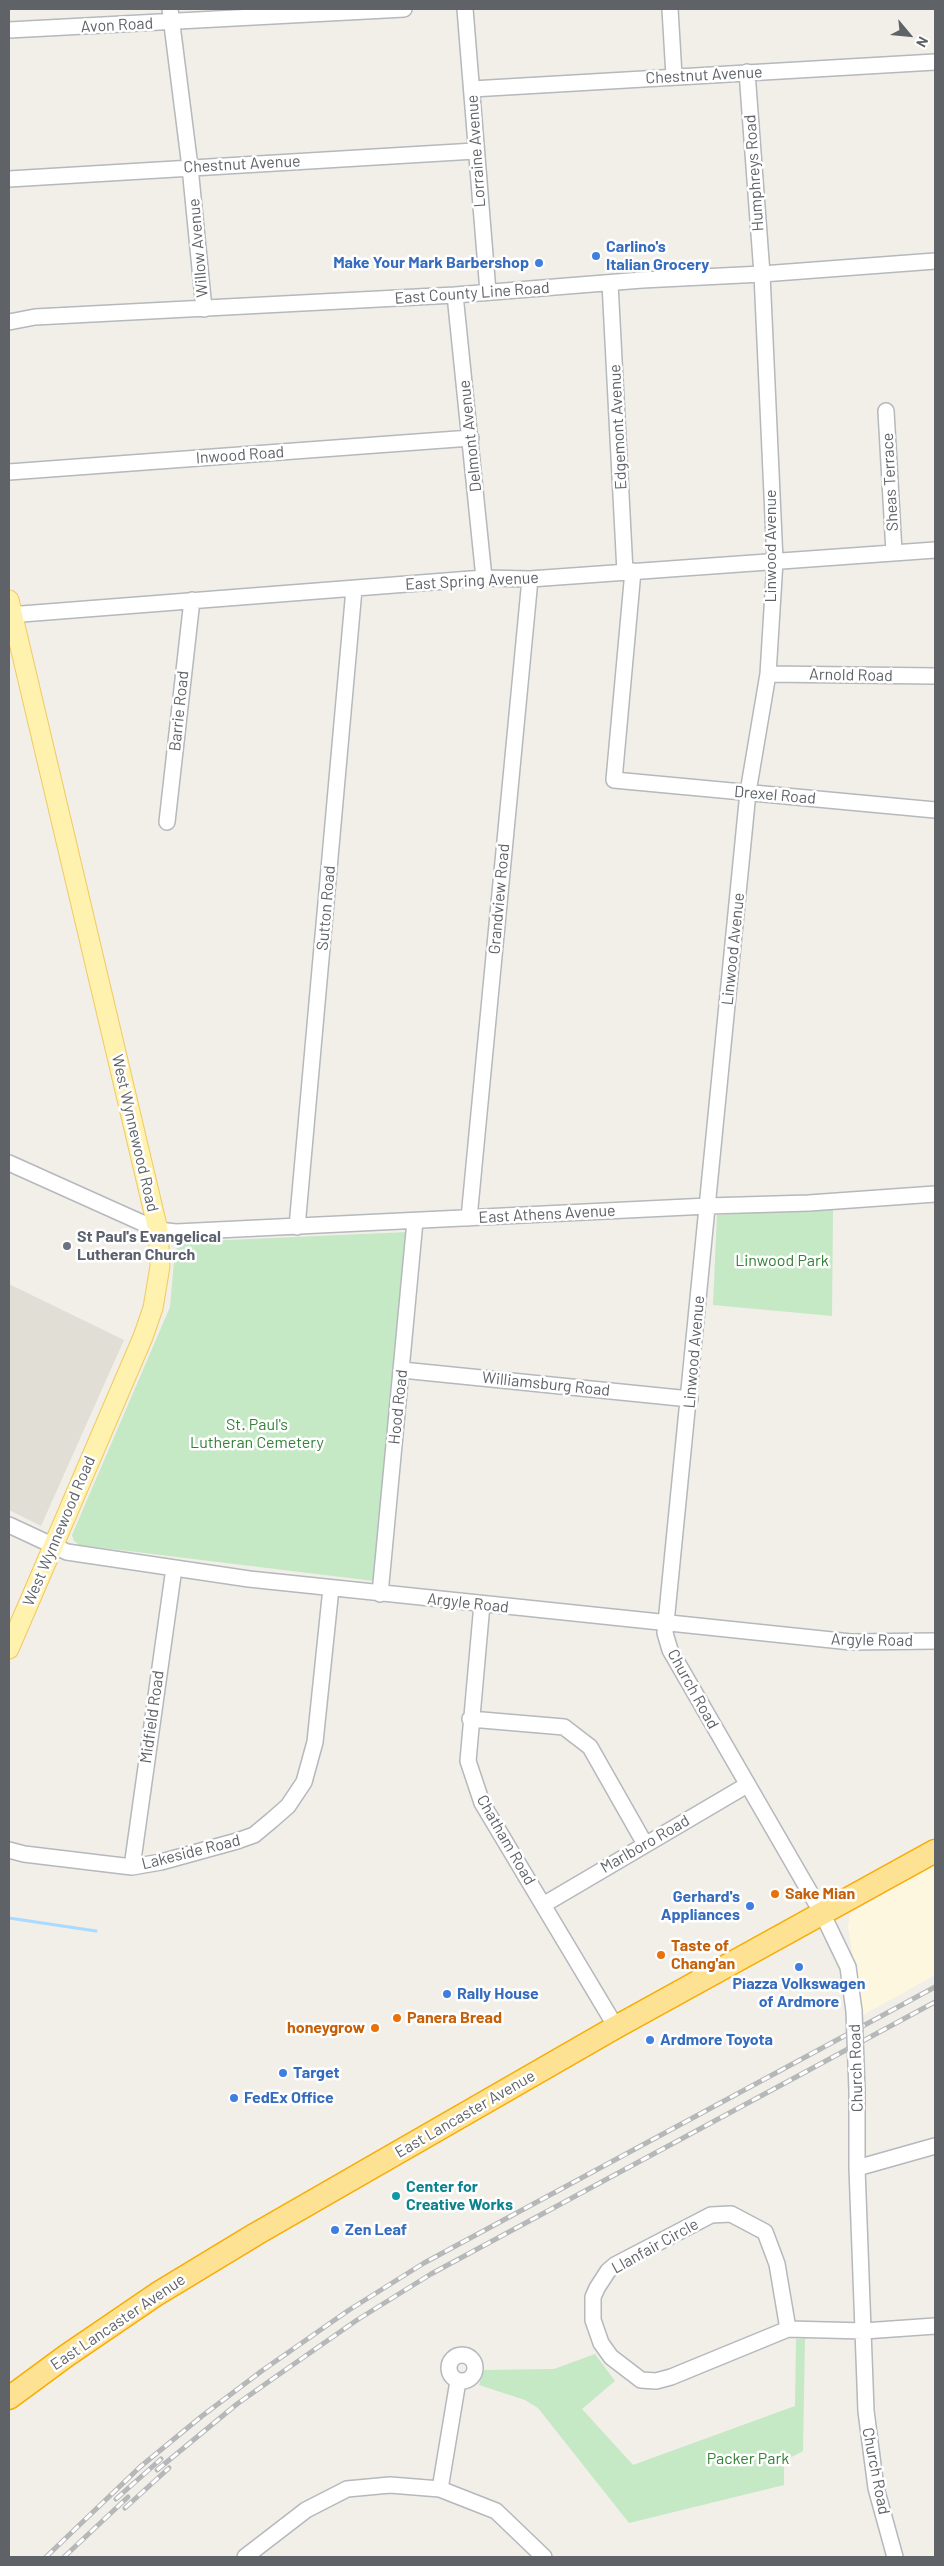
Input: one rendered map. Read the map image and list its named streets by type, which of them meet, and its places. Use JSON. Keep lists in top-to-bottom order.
{
  "streets": {
    "highway": ["East Lancaster Avenue"],
    "main road": ["West Wynnewood Road"],
    "street": [
      "Avon Road",
      "Chestnut Avenue",
      "Lorraine Avenue",
      "Humphreys Road",
      "Willow Avenue",
      "East County Line Road",
      "Edgemont Avenue",
      "Delmont Avenue",
      "Inwood Road",
      "Sheas Terrace",
      "Linwood Avenue",
      "East Spring Avenue",
      "Arnold Road",
      "Barrie Road",
      "Drexel Road",
      "Grandview Road",
      "Sutton Road",
      "East Athens Avenue",
      "Williamsburg Road",
      "Hood Road",
      "Argyle Road",
      "Church Road",
      "Midfield Road",
      "Chatham Road",
      "Marlboro Road",
      "Lakeside Road",
      "Llanfair Circle"
    ]
  },
  "crossings": [
    ["Avon Road", "Willow Avenue"],
    ["Chestnut Avenue", "Lorraine Avenue"],
    ["Chestnut Avenue", "Humphreys Road"],
    ["Chestnut Avenue", "Willow Avenue"],
    ["Lorraine Avenue", "East County Line Road"],
    ["Humphreys Road", "East County Line Road"],
    ["Humphreys Road", "Linwood Avenue"],
    ["Willow Avenue", "East County Line Road"],
    ["East County Line Road", "Edgemont Avenue"],
    ["East County Line Road", "Delmont Avenue"],
    ["East County Line Road", "Linwood Avenue"],
    ["Edgemont Avenue", "East Spring Avenue"],
    ["Edgemont Avenue", "Drexel Road"],
    ["Delmont Avenue", "Inwood Road"],
    ["Delmont Avenue", "East Spring Avenue"],
    ["Sheas Terrace", "East Spring Avenue"],
    ["Linwood Avenue", "East Spring Avenue"],
    ["Linwood Avenue", "Arnold Road"],
    ["Linwood Avenue", "Drexel Road"],
    ["Linwood Avenue", "East Athens Avenue"],
    ["Linwood Avenue", "Williamsburg Road"],
    ["Linwood Avenue", "Argyle Road"],
    ["Linwood Avenue", "Church Road"],
    ["East Spring Avenue", "Barrie Road"],
    ["East Spring Avenue", "Grandview Road"],
    ["East Spring Avenue", "Sutton Road"],
    ["East Spring Avenue", "West Wynnewood Road"],
    ["Grandview Road", "East Athens Avenue"],
    ["Sutton Road", "East Athens Avenue"],
    ["West Wynnewood Road", "East Athens Avenue"],
    ["West Wynnewood Road", "Argyle Road"],
    ["East Athens Avenue", "Hood Road"],
    ["Williamsburg Road", "Hood Road"],
    ["Hood Road", "Argyle Road"],
    ["Argyle Road", "Church Road"],
    ["Argyle Road", "Midfield Road"],
    ["Argyle Road", "Chatham Road"],
    ["Argyle Road", "Lakeside Road"],
    ["Church Road", "Marlboro Road"],
    ["Church Road", "East Lancaster Avenue"],
    ["Church Road", "Llanfair Circle"],
    ["Midfield Road", "Lakeside Road"],
    ["Chatham Road", "Marlboro Road"],
    ["Chatham Road", "East Lancaster Avenue"]
  ],
  "parks": ["Linwood Park", "St. Paul's Lutheran Cemetery", "Packer Park"],
  "places": [
    "Carlino's Italian Grocery",
    "Make Your Mark Barbershop",
    "St Paul's Evangelical Lutheran Church",
    "Sake Mian",
    "Gerhard's Appliances",
    "Taste of Chang'an",
    "Piazza Volkswagen of Ardmore",
    "Rally House",
    "Panera Bread",
    "honeygrow",
    "Ardmore Toyota",
    "Target",
    "FedEx Office",
    "Center for Creative Works",
    "Zen Leaf"
  ],
  "north": "bottom right"
}
